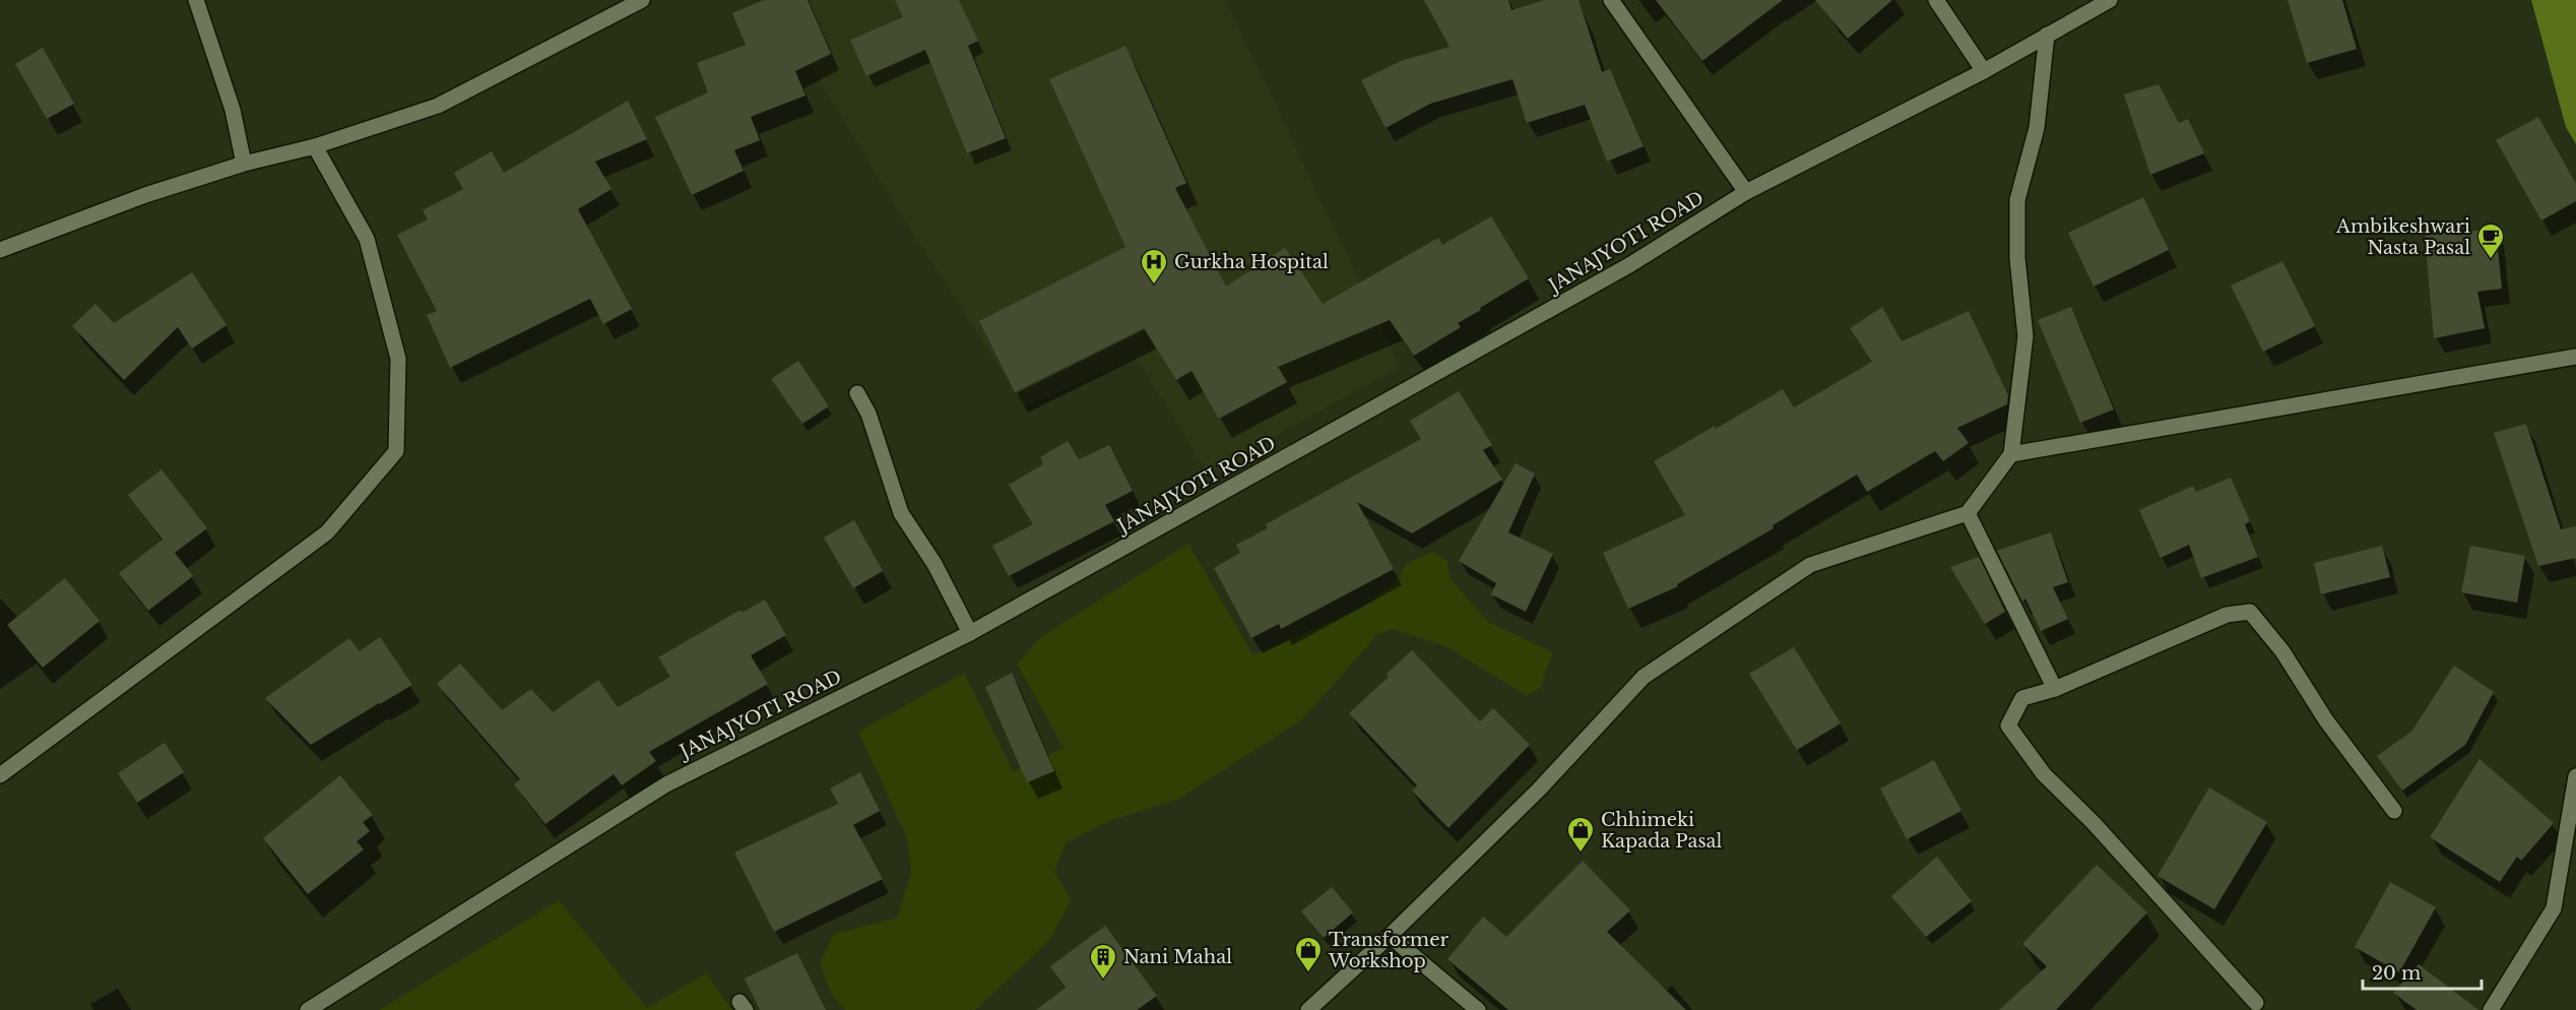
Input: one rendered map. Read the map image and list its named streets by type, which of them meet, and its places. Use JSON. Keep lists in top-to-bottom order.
{
  "streets": {
    "street": ["JANAJYOTI ROAD"]
  },
  "places": {
    "cafe": ["Ambikeshwari Nasta Pasal"],
    "hospital": ["Gurkha Hospital"],
    "shop": ["Chhimeki Kapada Pasal", "Transformer Workshop"],
    "building": ["Nani Mahal"]
  },
  "scale_bar": "20 m"
}
